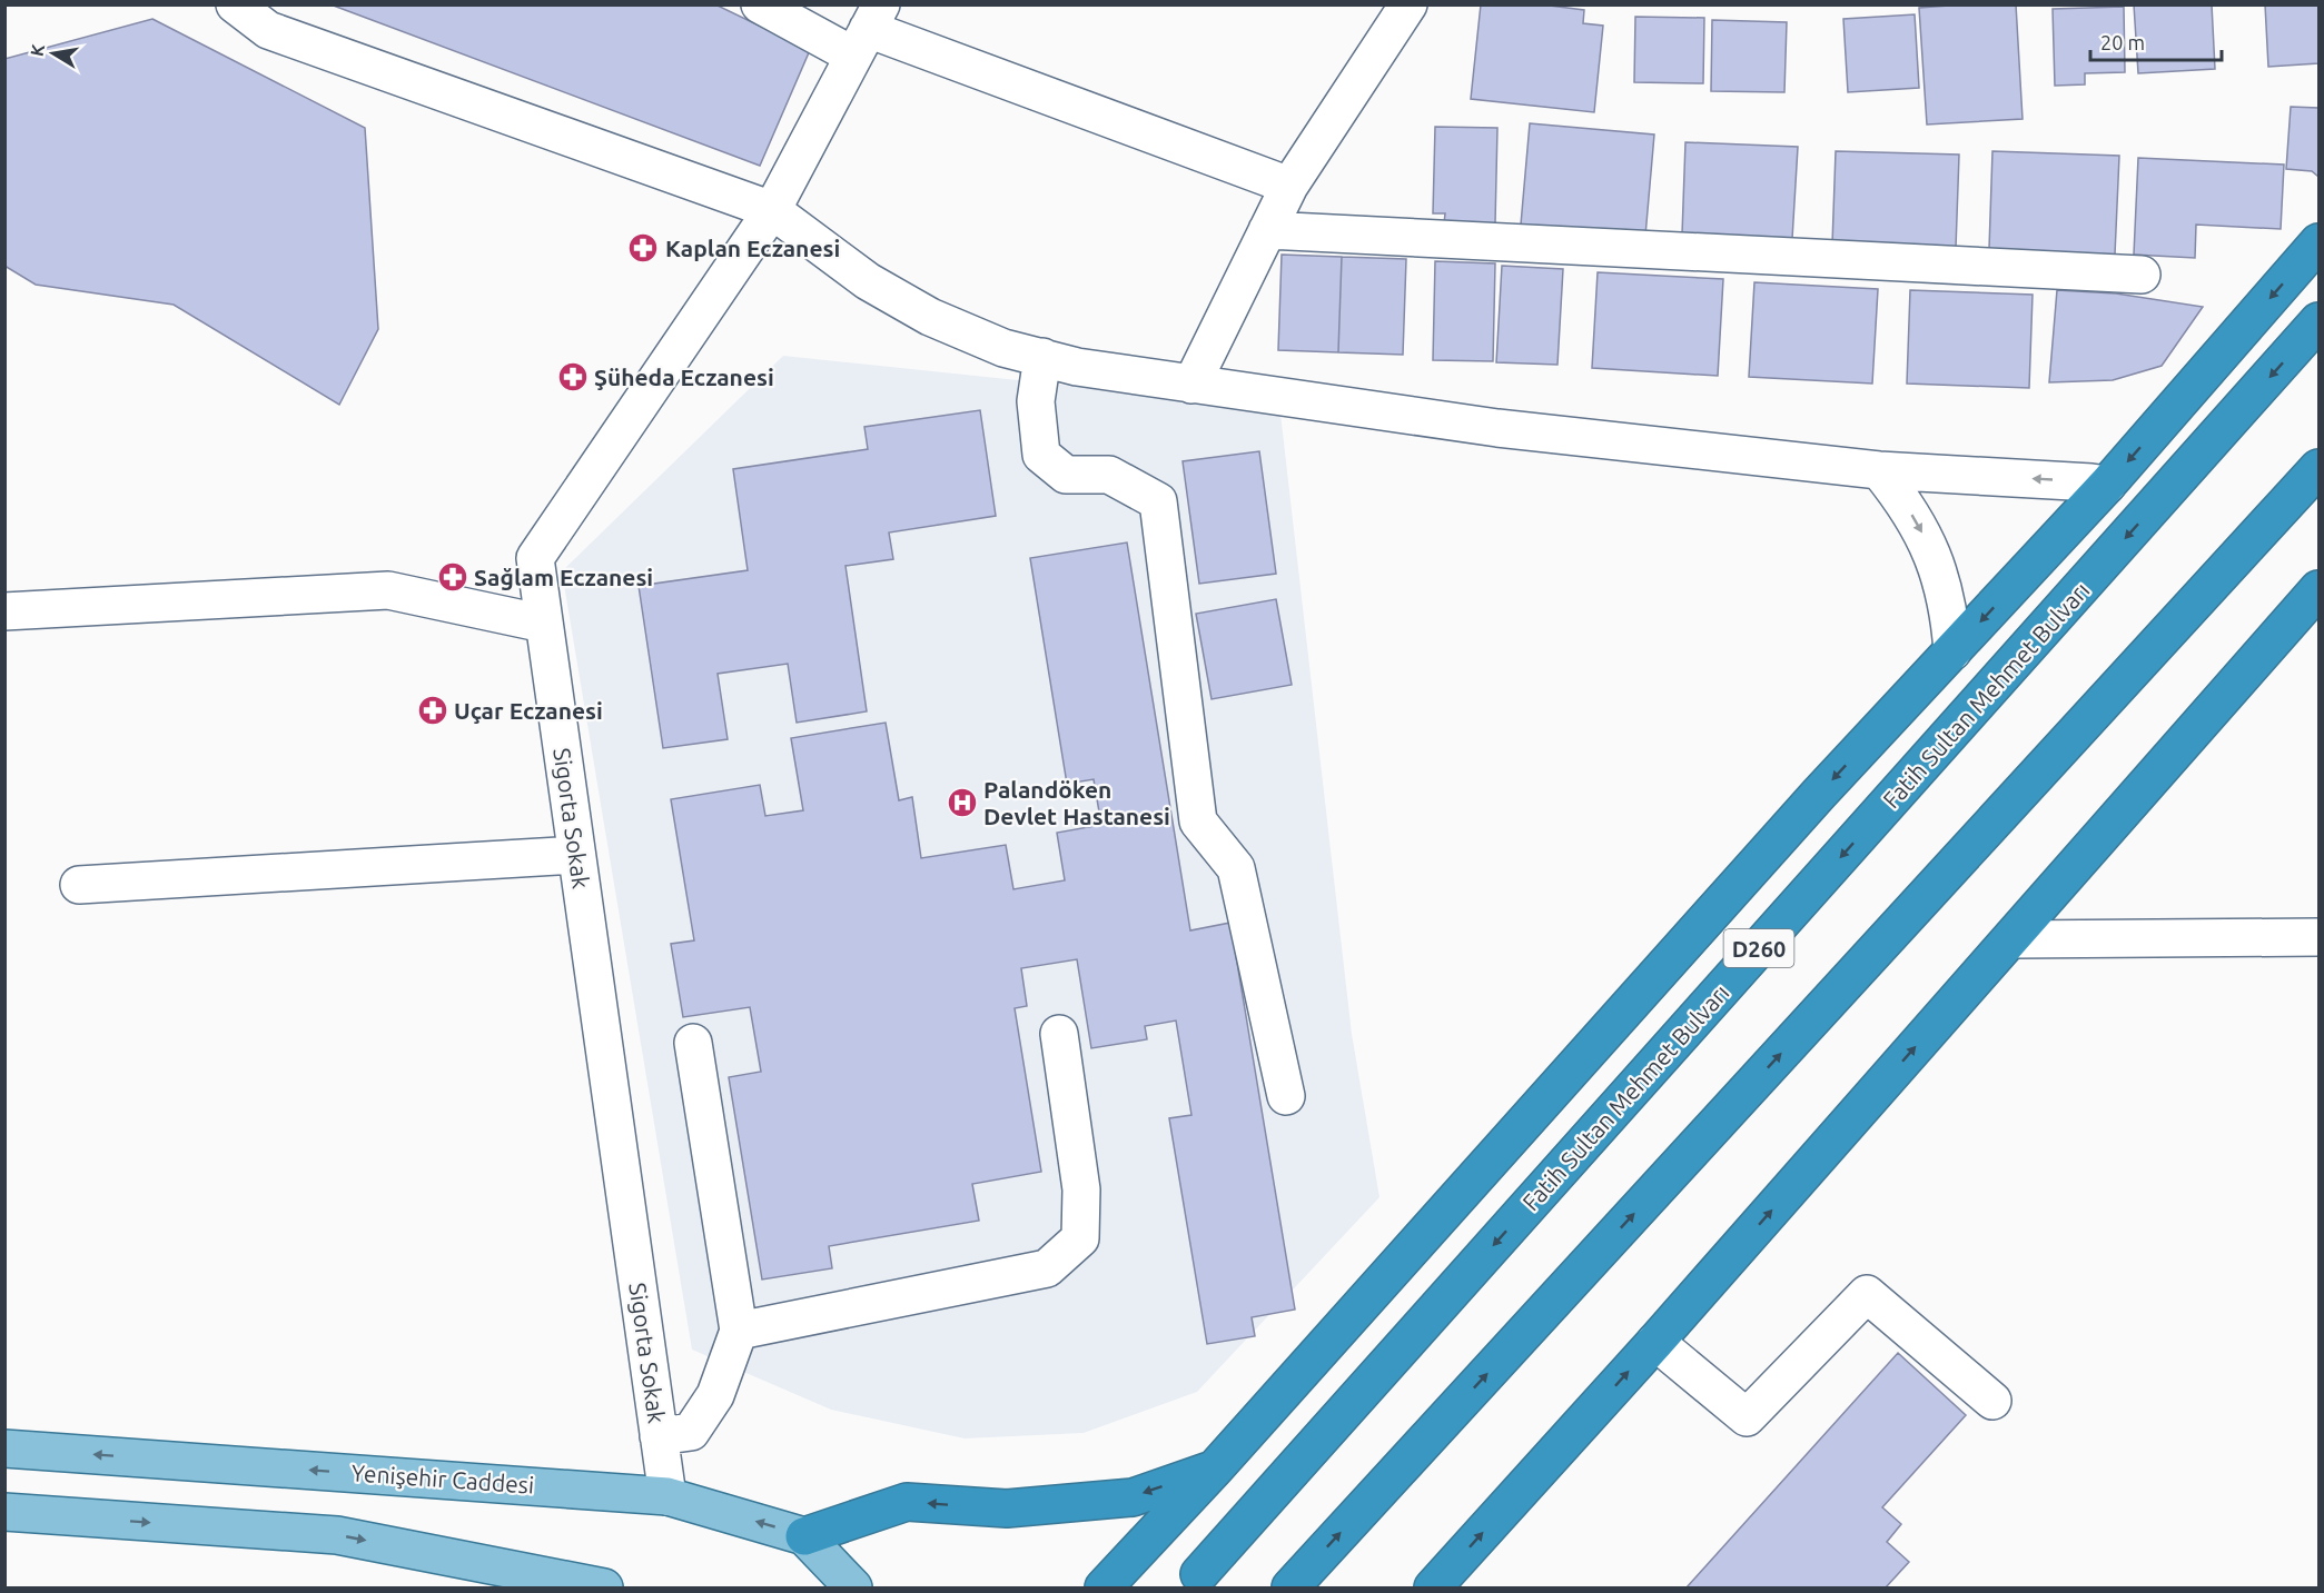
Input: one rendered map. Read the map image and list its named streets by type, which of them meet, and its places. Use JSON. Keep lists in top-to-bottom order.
{
  "streets": {
    "highway": ["Fatih Sultan Mehmet Bulvarı", "D260"],
    "main road": ["Yenişehir Caddesi"],
    "street": ["Sigorta Sokak"]
  },
  "crossings": [
    ["Sigorta Sokak", "Yenişehir Caddesi"]
  ],
  "places": {
    "pharmacy": [
      "Kaplan Eczanesi",
      "Şüheda Eczanesi",
      "Sağlam Eczanesi",
      "Uçar Eczanesi"
    ],
    "hospital": ["Palandöken Devlet Hastanesi"]
  },
  "scale_bar": "20 m",
  "north": "left"
}
